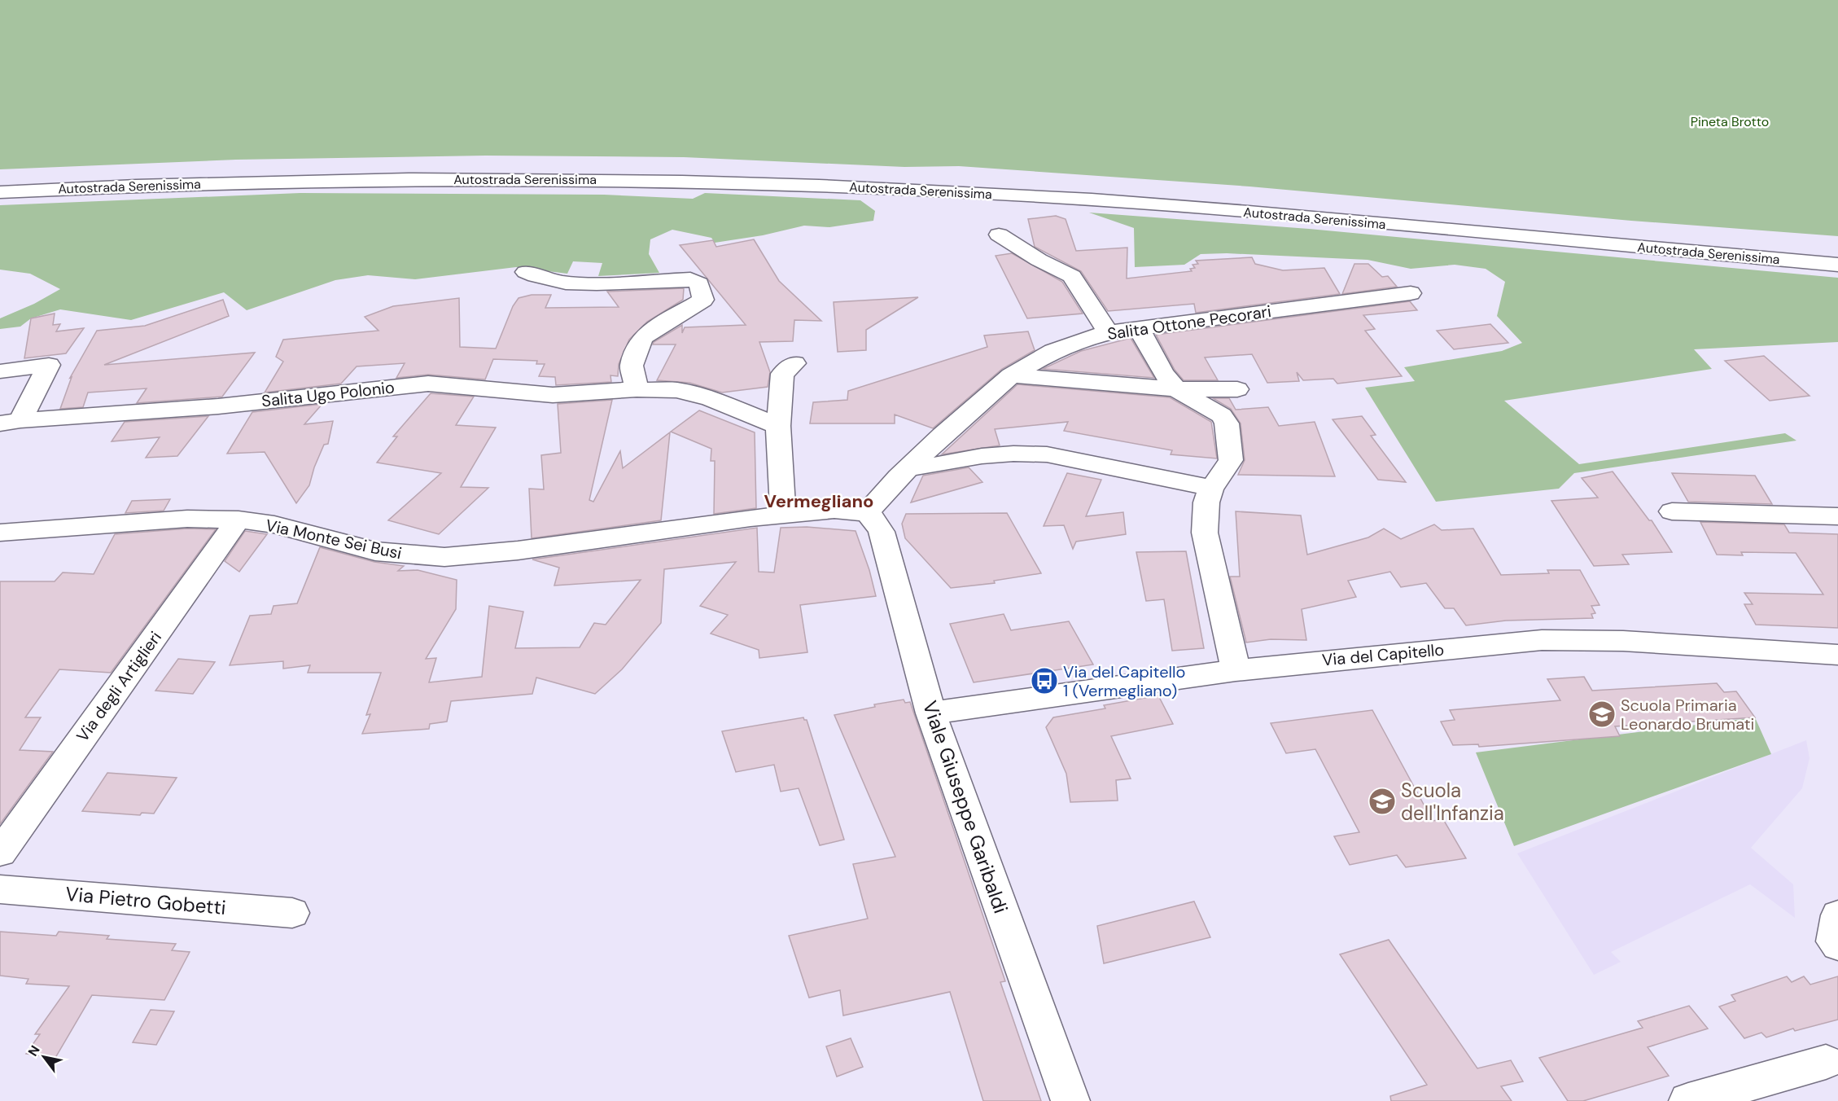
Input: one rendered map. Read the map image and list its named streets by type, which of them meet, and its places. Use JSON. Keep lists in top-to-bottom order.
{
  "streets": {
    "main road": [
      "Autostrada Serenissima",
      "Salita Ottone Pecorari",
      "Salita Ugo Polonio",
      "Via Monte Sei Busi",
      "Via del Capitello",
      "Via degli Artiglieri",
      "Viale Giuseppe Garibaldi",
      "Via Pietro Gobetti"
    ]
  },
  "crossings": [
    ["Salita Ottone Pecorari", "Via Monte Sei Busi"],
    ["Salita Ottone Pecorari", "Viale Giuseppe Garibaldi"],
    ["Via Monte Sei Busi", "Via degli Artiglieri"],
    ["Via Monte Sei Busi", "Viale Giuseppe Garibaldi"],
    ["Via del Capitello", "Viale Giuseppe Garibaldi"]
  ],
  "districts": ["Vermegliano"],
  "parks": ["Pineta Brotto"],
  "places": {
    "bus stop": ["Via del Capitello 1 (Vermegliano)"],
    "school or university": ["Scuola Primaria Leonardo Brumati", "Scuola dell'Infanzia"]
  },
  "north": "top left"
}
